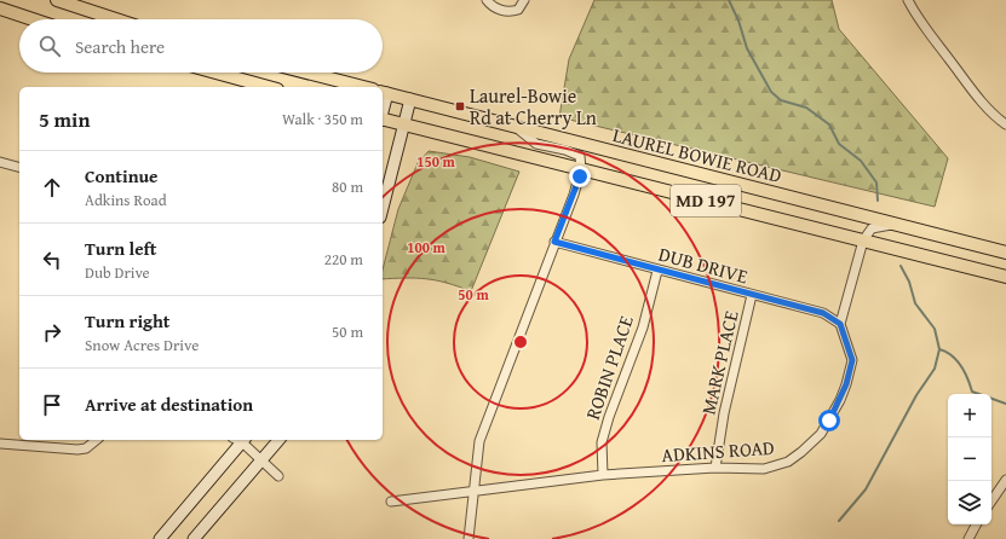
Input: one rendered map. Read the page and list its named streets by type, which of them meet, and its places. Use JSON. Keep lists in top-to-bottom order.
{
  "streets": {
    "main road": ["LAUREL BOWIE ROAD", "MD 197"],
    "street": [
      "DUB DRIVE",
      "MARK PLACE",
      "ROBIN PLACE",
      "ADKINS ROAD"
    ]
  },
  "crossings": [
    ["DUB DRIVE", "MARK PLACE"],
    ["DUB DRIVE", "ROBIN PLACE"],
    ["DUB DRIVE", "ADKINS ROAD"],
    ["MARK PLACE", "ADKINS ROAD"],
    ["ROBIN PLACE", "ADKINS ROAD"]
  ],
  "places": {
    "transit": ["Laurel-Bowie Rd at Cherry Ln"]
  },
  "page": {
    "search": "Search here",
    "heading": ["5 min", "Walk · 350 m"],
    "list": [
      ["Continue", "Adkins Road", "80 m"],
      ["Turn left", "Dub Drive", "220 m"],
      ["Turn right", "Snow Acres Drive", "50 m"],
      "Arrive at destination"
    ],
    "map_buttons": ["+", "−"]
  },
  "rings": ["150 m", "100 m", "50 m"]
}
